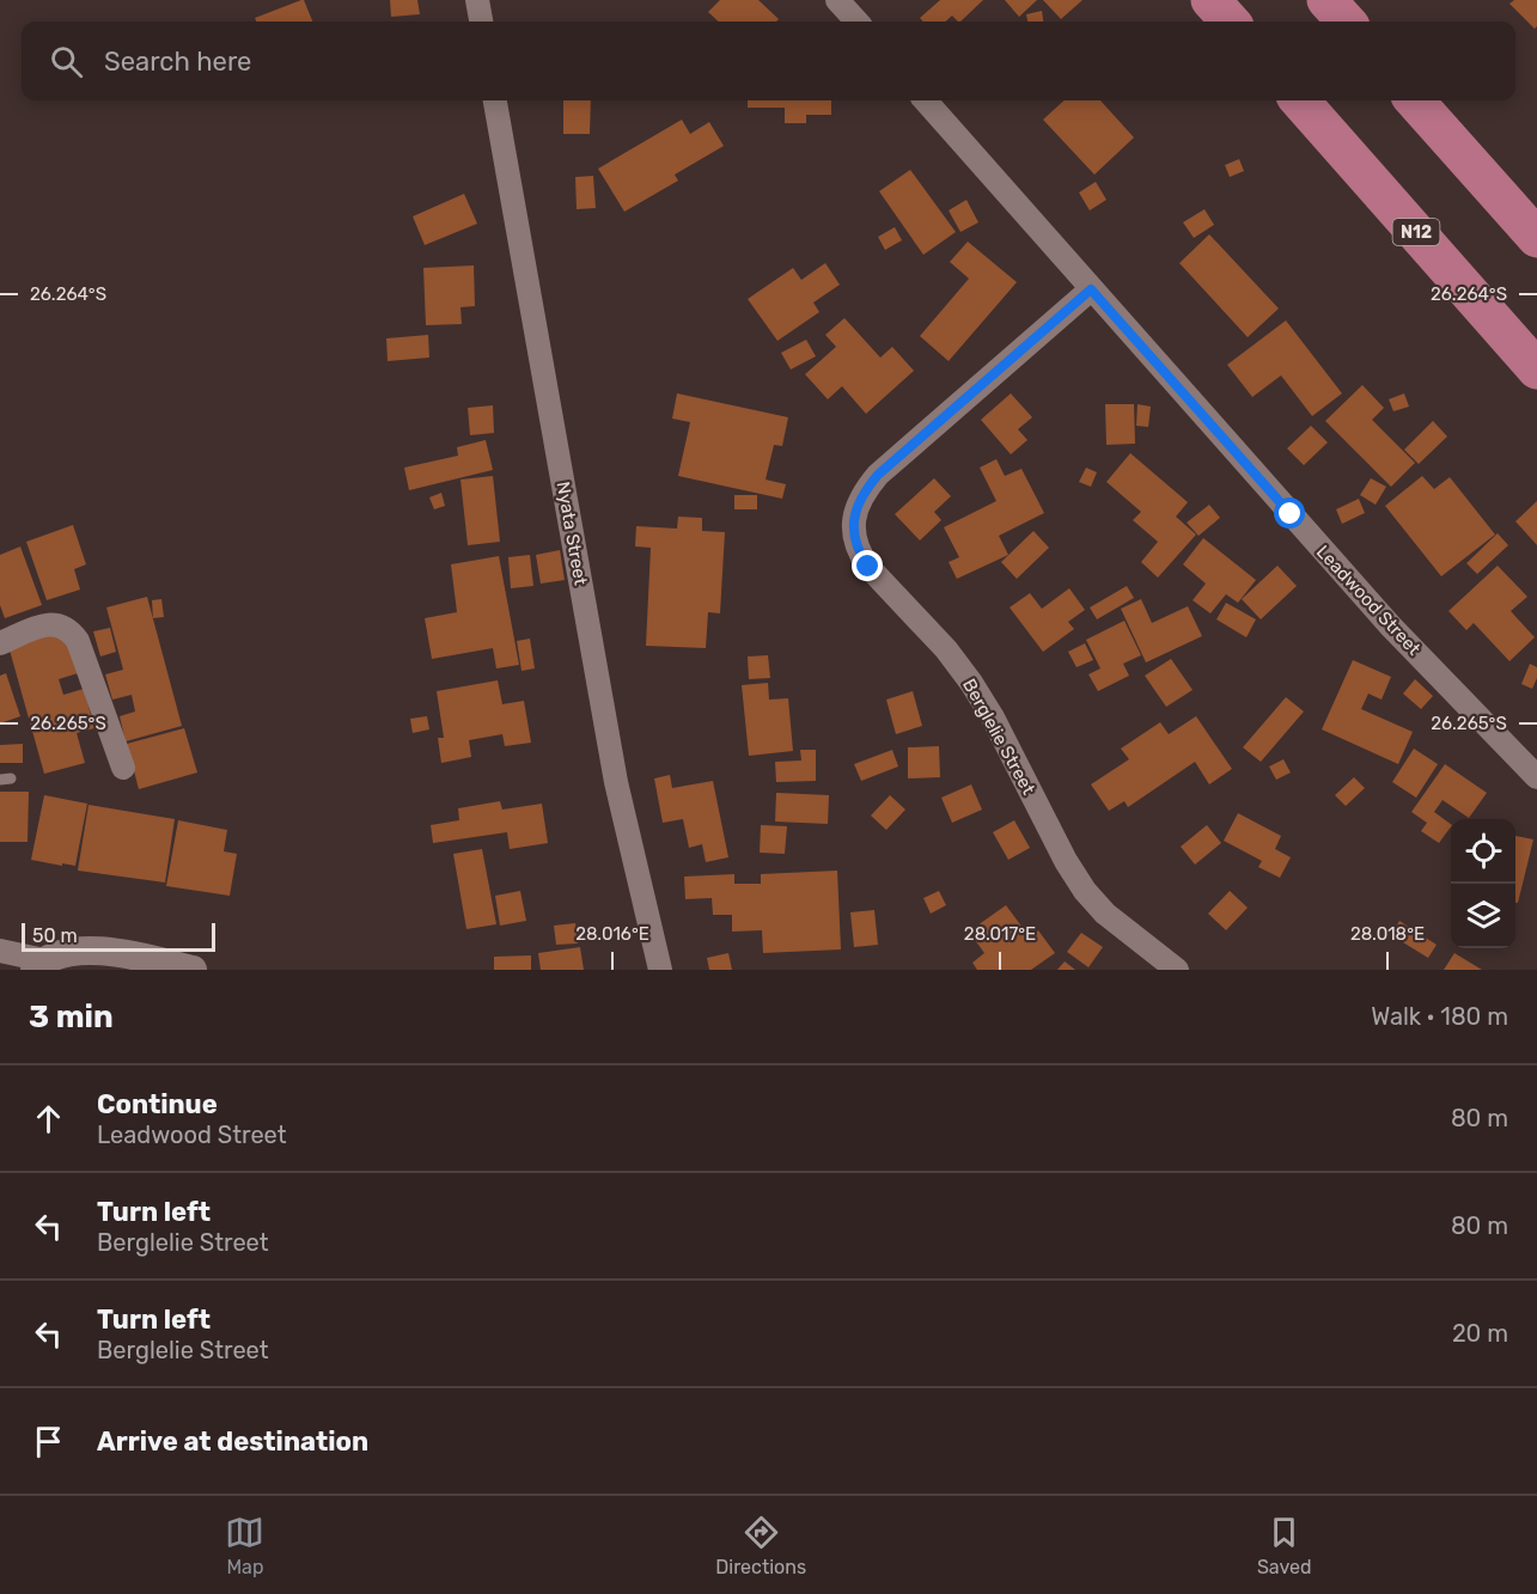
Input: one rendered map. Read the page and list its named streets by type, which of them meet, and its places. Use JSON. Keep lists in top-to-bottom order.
{
  "streets": {
    "highway": ["N12"],
    "street": ["Nyata Street", "Leadwood Street", "Berglelie Street"]
  },
  "crossings": [
    ["Leadwood Street", "Berglelie Street"]
  ],
  "scale_bar": "50 m",
  "page": {
    "search": "Search here",
    "scale": "50 m",
    "heading": ["3 min", "Walk · 180 m"],
    "list": [
      ["Continue", "Leadwood Street", "80 m"],
      ["Turn left", "Berglelie Street", "80 m"],
      ["Turn left", "Berglelie Street", "20 m"],
      "Arrive at destination"
    ],
    "nav": ["Map", "Directions", "Saved"]
  },
  "coordinates": [
    "26.264°S",
    "26.265°S",
    "28.016°E",
    "28.017°E",
    "28.018°E"
  ]
}
